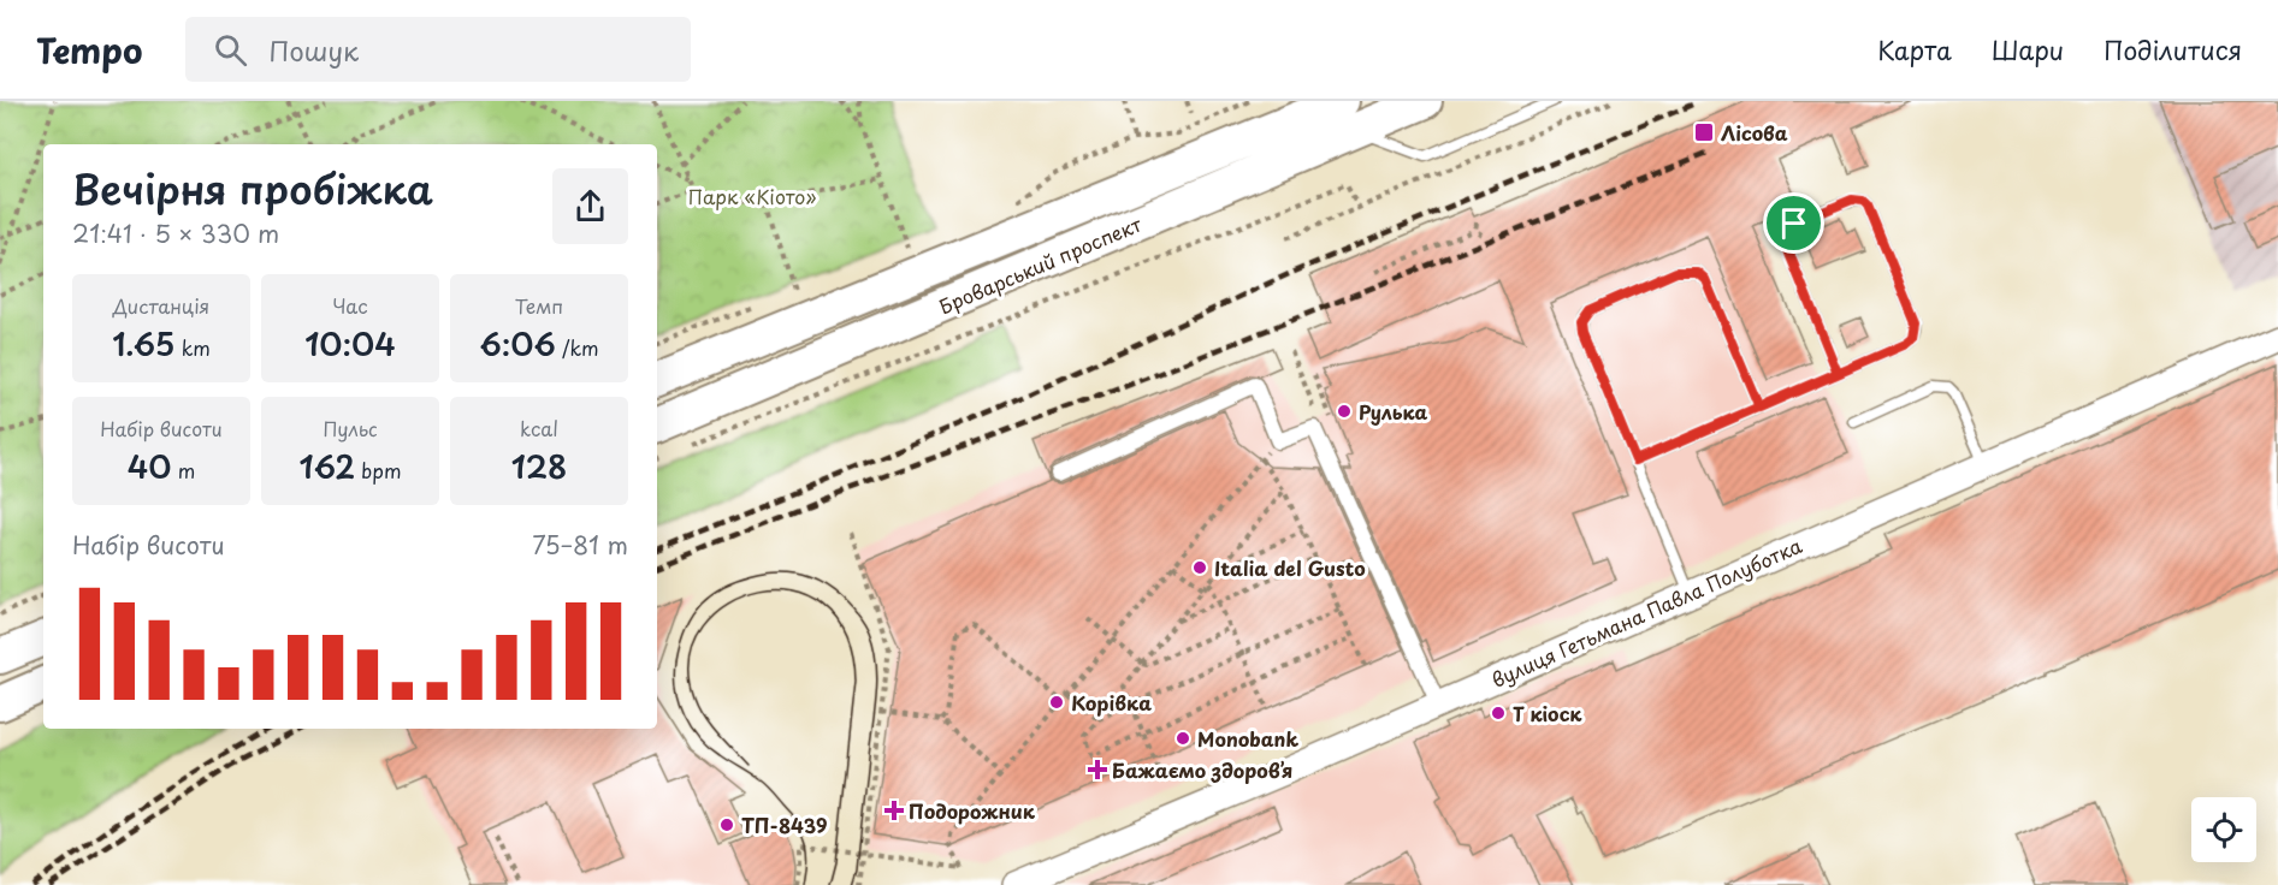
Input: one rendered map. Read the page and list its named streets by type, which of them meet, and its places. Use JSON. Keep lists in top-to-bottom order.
{
  "streets": {
    "highway": ["Броварський проспект"],
    "street": ["вулиця Гетьмана Павла Полуботка"]
  },
  "parks": ["Парк «Кіото»"],
  "places": {
    "transit": ["Лісова"],
    "other": [
      "Рулька",
      "Italia del Gusto",
      "Корівка",
      "Т кіоск",
      "Monobank",
      "ТП-8439"
    ],
    "health": ["Бажаємо здоровʼя", "Подорожник"]
  },
  "page": {
    "header": "Tempo",
    "search": "Пошук",
    "nav": ["Карта", "Шари", "Поділитися"],
    "heading": ["Вечірня пробіжка", "21:41 · 5 × 330 m"],
    "stats": [
      ["Дистанція", "1.65 km"],
      ["Час", "10:04"],
      ["Темп", "6:06 /km"],
      ["Набір висоти", "40 m"],
      ["Пульс", "162 bpm"],
      ["kcal", "128"]
    ],
    "chart": ["Набір висоти", "75–81 m"]
  }
}
